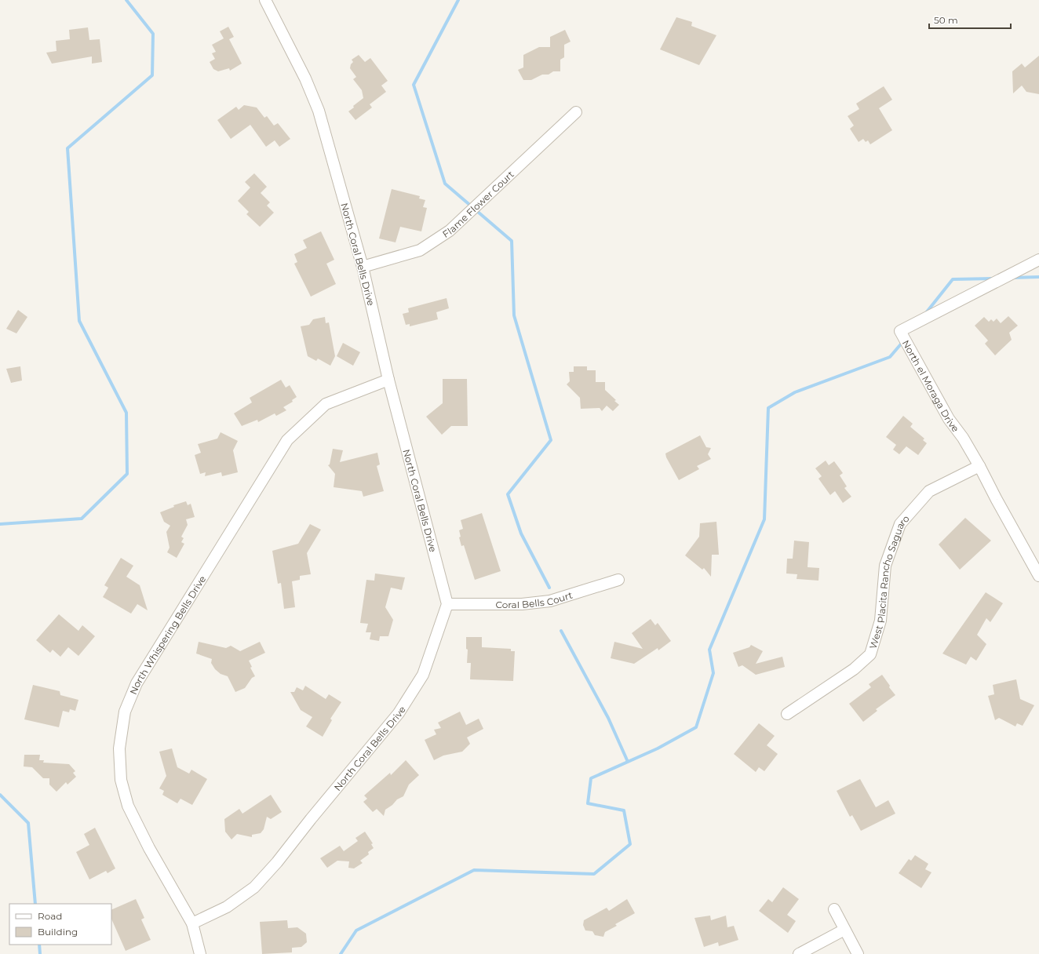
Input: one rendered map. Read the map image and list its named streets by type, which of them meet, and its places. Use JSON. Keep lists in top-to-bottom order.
{
  "streets": {
    "street": [
      "Flame Flower Court",
      "North Coral Bells Drive",
      "North el Moraga Drive",
      "West Placita Rancho Saguaro",
      "Coral Bells Court",
      "North Whispering Bells Drive"
    ]
  },
  "crossings": [
    ["Flame Flower Court", "North Coral Bells Drive"],
    ["North Coral Bells Drive", "Coral Bells Court"],
    ["North Coral Bells Drive", "North Whispering Bells Drive"],
    ["North el Moraga Drive", "West Placita Rancho Saguaro"]
  ],
  "legend": ["Road", "Building"],
  "scale_bar": "50 m"
}
